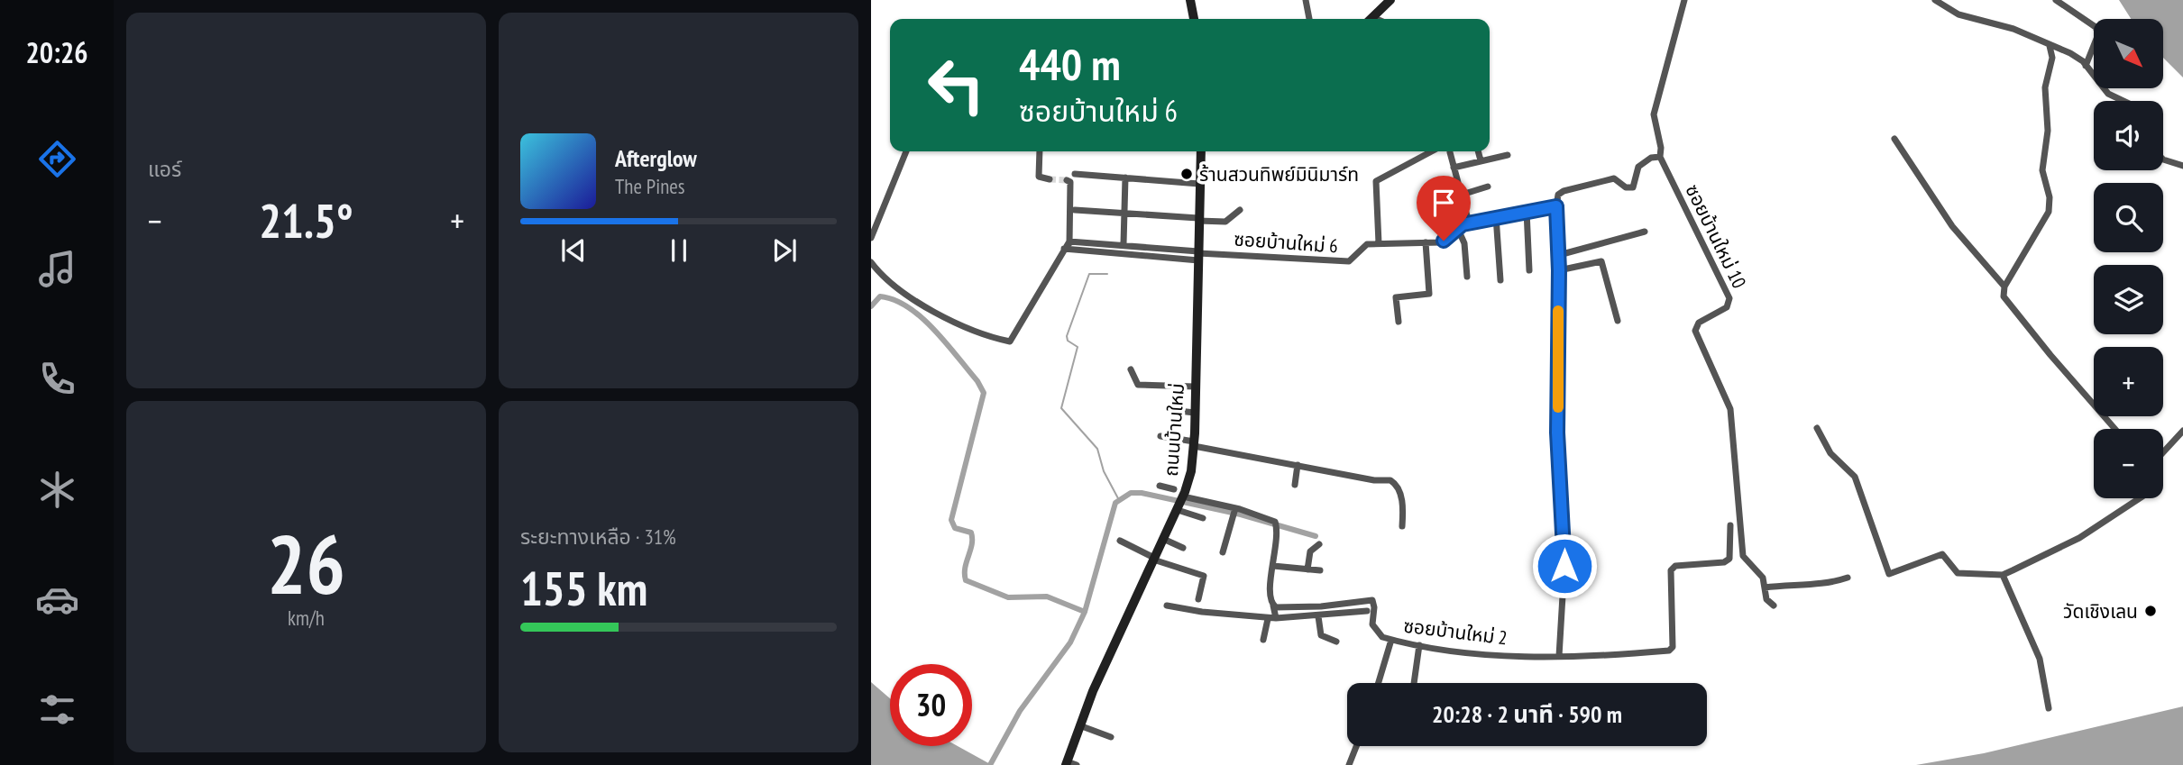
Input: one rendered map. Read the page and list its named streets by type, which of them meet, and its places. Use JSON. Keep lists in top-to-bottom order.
{
  "streets": {
    "street": [
      "ซอยบ้านใหม่ 10",
      "ซอยบ้านใหม่ 6",
      "ถนนบ้านใหม่",
      "ซอยบ้านใหม่ 2"
    ]
  },
  "crossings": [
    ["ซอยบ้านใหม่ 6", "ถนนบ้านใหม่"]
  ],
  "places": ["ร้านสวนทิพย์มินิมาร์ท", "วัดเชิงเลน"],
  "north": "bottom right",
  "page": {
    "tabs": "20:26",
    "tile": [
      "แอร์",
      ["26", "km/h"],
      ["ระยะทางเหลือ · 31%", "155 km"]
    ],
    "map_buttons": ["+", "−"],
    "turn": ["440 m", "ซอยบ้านใหม่ 6"],
    "song": ["Afterglow", "The Pines"],
    "heat": ["−", "21.5°", "+"],
    "limit": "30",
    "trip": "20:28 · 2 นาที · 590 m"
  }
}
